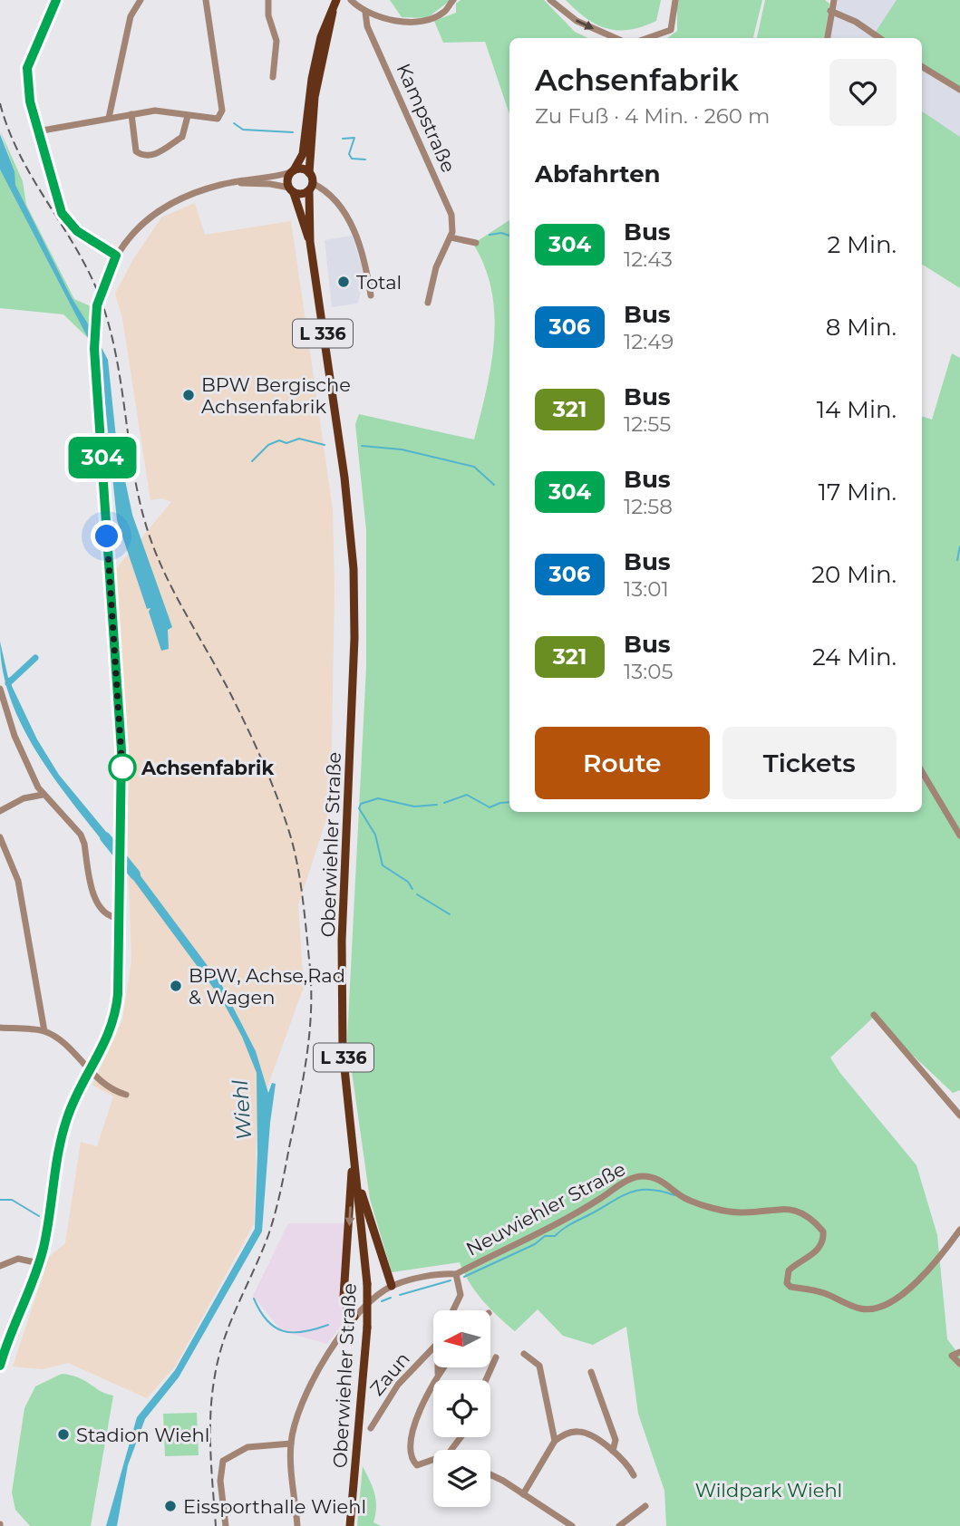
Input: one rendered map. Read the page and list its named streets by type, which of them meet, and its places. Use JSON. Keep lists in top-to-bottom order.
{
  "streets": {
    "main road": ["L 336", "Oberwiehler Straße"],
    "street": ["Kampstraße", "Neuwiehler Straße", "Zaun"]
  },
  "crossings": [
    ["L 336", "Oberwiehler Straße"],
    ["L 336", "Neuwiehler Straße"]
  ],
  "water": ["Wiehl"],
  "parks": ["Wildpark Wiehl"],
  "places": [
    "Total",
    "BPW Bergische Achsenfabrik",
    "Achsenfabrik",
    "BPW, Achse,Rad & Wagen",
    "Stadion Wiehl",
    "Eissporthalle Wiehl"
  ],
  "lines": ["bus line 304"],
  "north": "left",
  "page": {
    "on_map": "304",
    "heading": [
      ["Achsenfabrik", "Zu Fuß · 4 Min. · 260 m"],
      "Abfahrten"
    ],
    "list": [
      {
        "mark": "304",
        "name": "Bus",
        "note": "12:43",
        "value": "2 Min."
      },
      {
        "mark": "306",
        "name": "Bus",
        "note": "12:49",
        "value": "8 Min."
      },
      {
        "mark": "321",
        "name": "Bus",
        "note": "12:55",
        "value": "14 Min."
      },
      {
        "mark": "304",
        "name": "Bus",
        "note": "12:58",
        "value": "17 Min."
      },
      {
        "mark": "306",
        "name": "Bus",
        "note": "13:01",
        "value": "20 Min."
      },
      {
        "mark": "321",
        "name": "Bus",
        "note": "13:05",
        "value": "24 Min."
      }
    ],
    "buttons": ["Route", "Tickets"]
  }
}
